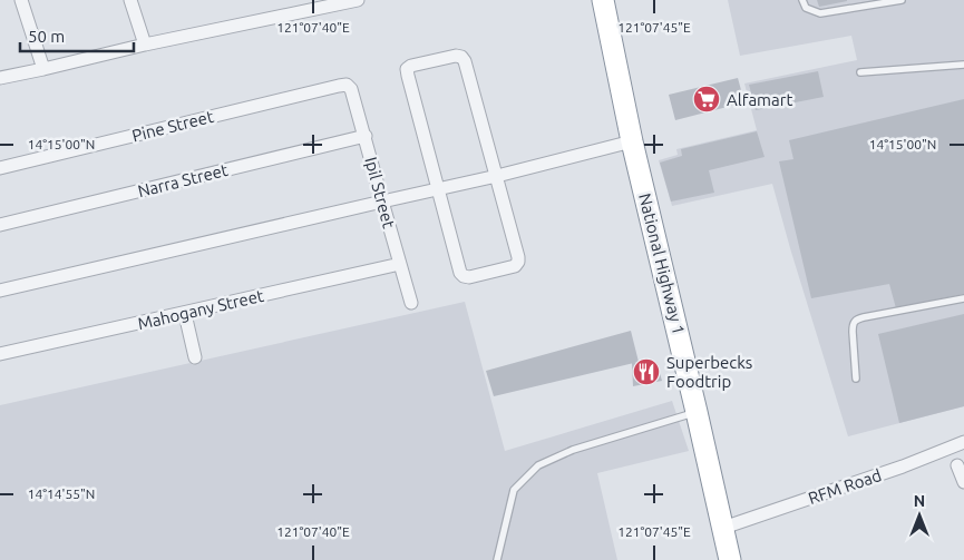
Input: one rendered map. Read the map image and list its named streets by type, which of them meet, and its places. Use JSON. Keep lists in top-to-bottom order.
{
  "streets": {
    "highway": ["National Highway 1"],
    "street": [
      "Pine Street",
      "Narra Street",
      "Ipil Street",
      "Mahogany Street",
      "RFM Road"
    ]
  },
  "crossings": [
    ["Pine Street", "Ipil Street"],
    ["Narra Street", "Ipil Street"],
    ["Ipil Street", "Mahogany Street"],
    ["National Highway 1", "RFM Road"]
  ],
  "places": {
    "supermarket": ["Alfamart"],
    "restaurant": ["Superbecks Foodtrip"]
  },
  "scale_bar": "50 m",
  "north": "top",
  "coordinates": [
    "121°07'40\"E",
    "121°07'45\"E",
    "14°15'00\"N",
    "14°14'55\"N"
  ]
}
